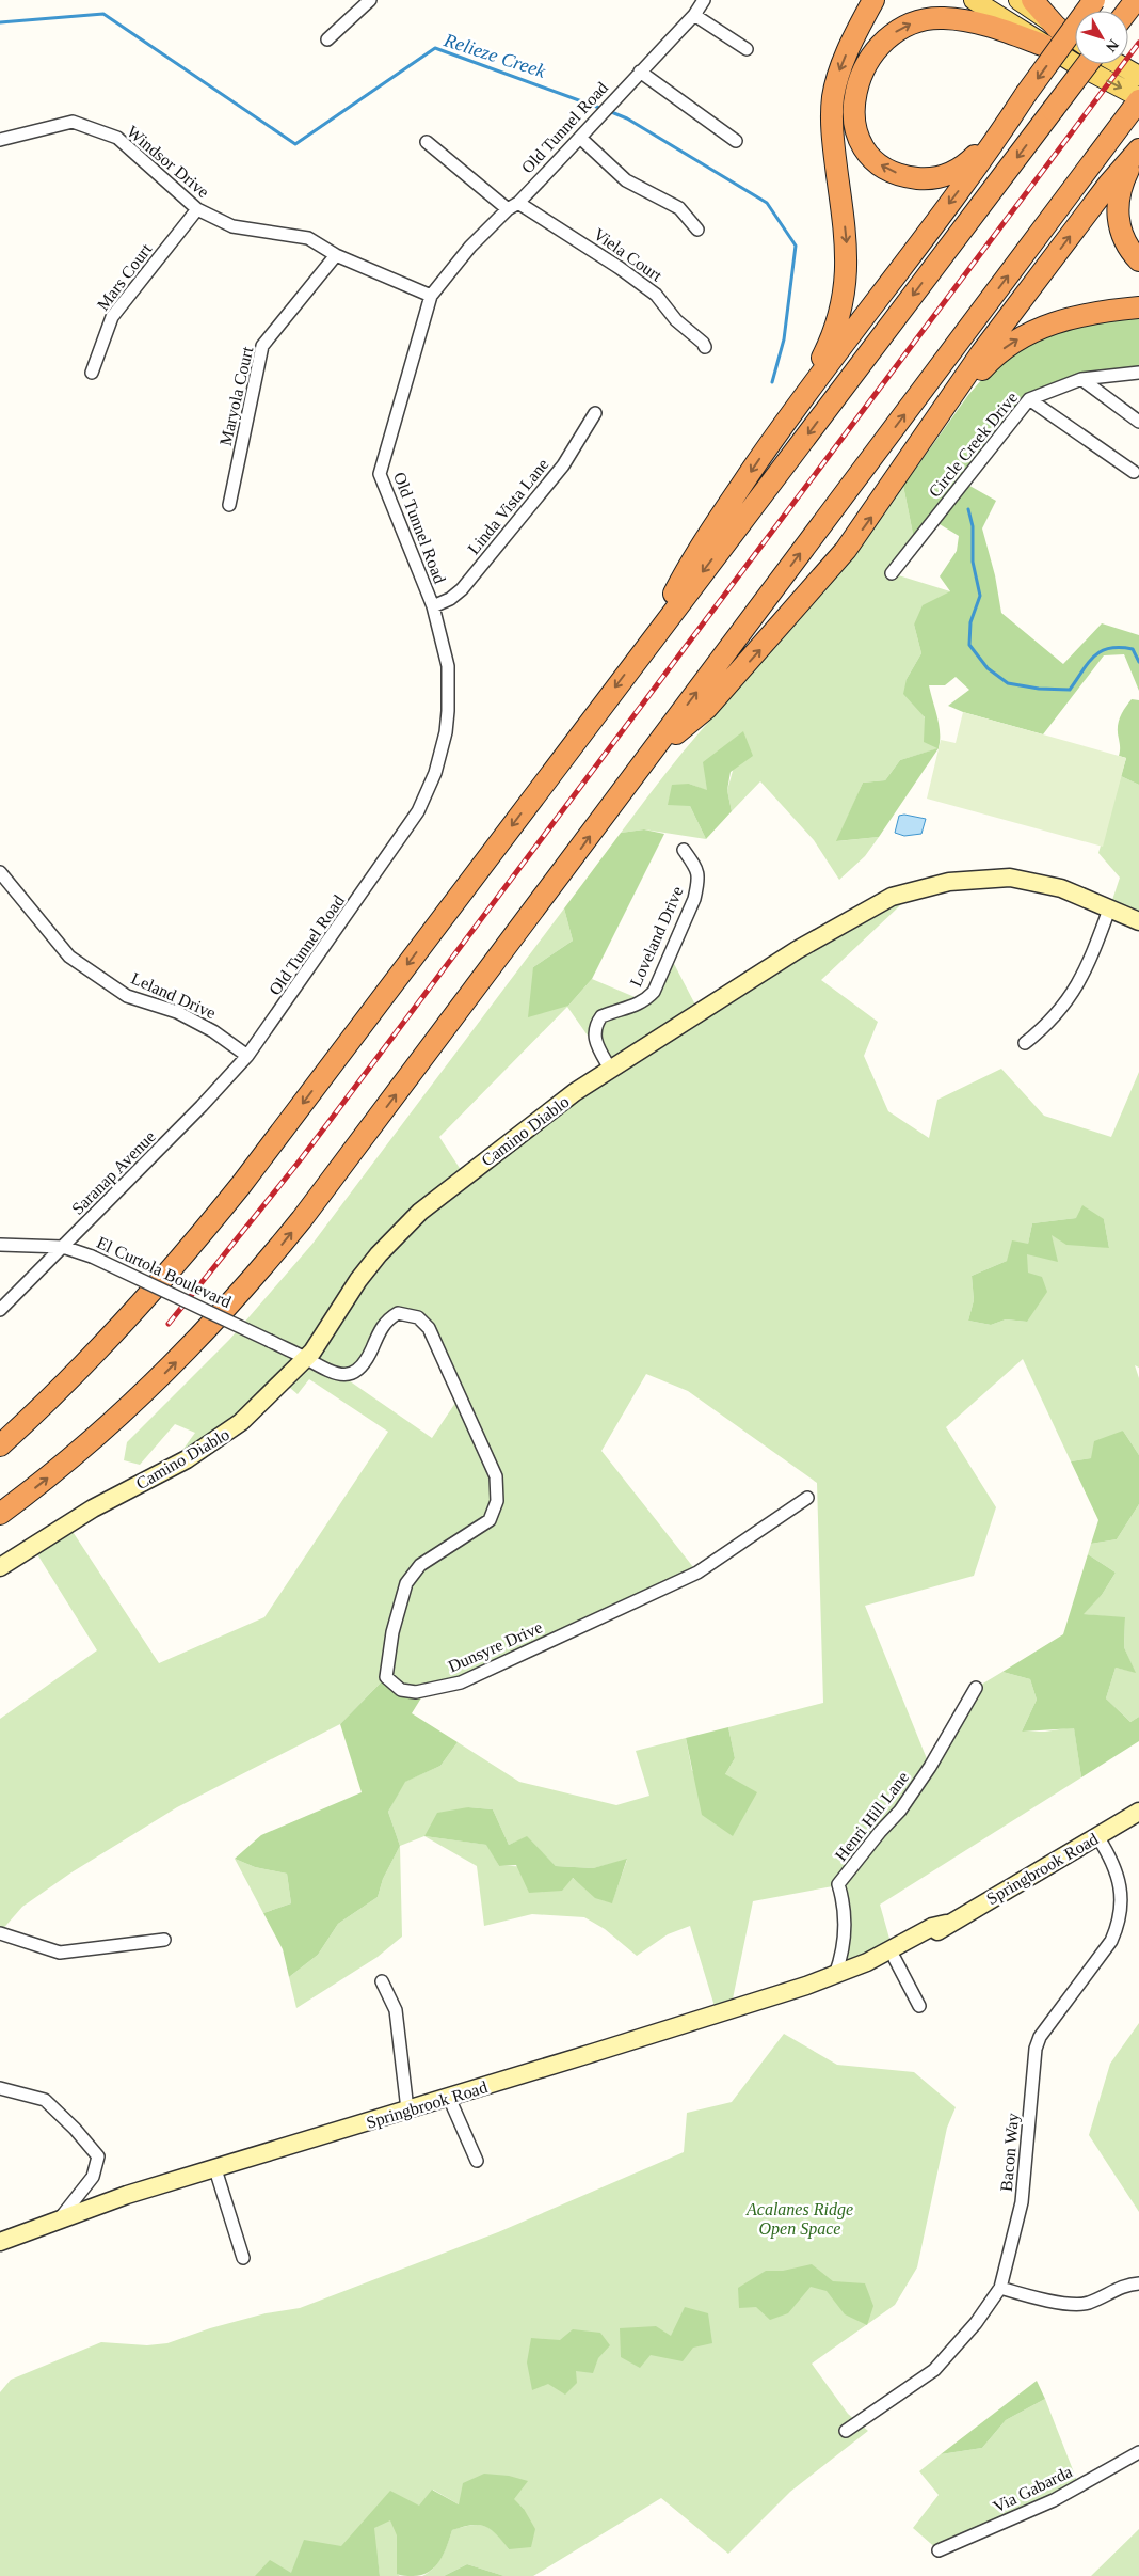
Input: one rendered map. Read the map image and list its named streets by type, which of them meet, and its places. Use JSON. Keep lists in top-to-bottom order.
{
  "streets": {
    "street": [
      "Old Tunnel Road",
      "Windsor Drive",
      "Viela Court",
      "Mars Court",
      "Maryola Court",
      "Circle Creek Drive",
      "Linda Vista Lane",
      "Loveland Drive",
      "Leland Drive",
      "Camino Diablo",
      "Saranap Avenue",
      "El Curtola Boulevard",
      "Dunsyre Drive",
      "Henri Hill Lane",
      "Springbrook Road",
      "Bacon Way",
      "Via Gabarda"
    ]
  },
  "crossings": [
    ["Old Tunnel Road", "Windsor Drive"],
    ["Old Tunnel Road", "Viela Court"],
    ["Old Tunnel Road", "Linda Vista Lane"],
    ["Old Tunnel Road", "Leland Drive"],
    ["Old Tunnel Road", "Saranap Avenue"],
    ["Windsor Drive", "Mars Court"],
    ["Windsor Drive", "Maryola Court"],
    ["Loveland Drive", "Camino Diablo"],
    ["Leland Drive", "Saranap Avenue"],
    ["Camino Diablo", "El Curtola Boulevard"],
    ["Camino Diablo", "Dunsyre Drive"],
    ["Saranap Avenue", "El Curtola Boulevard"],
    ["El Curtola Boulevard", "Dunsyre Drive"],
    ["Henri Hill Lane", "Springbrook Road"],
    ["Springbrook Road", "Bacon Way"]
  ],
  "water": ["Relieze Creek"],
  "parks": ["Acalanes Ridge Open Space"],
  "north": "bottom right"
}
